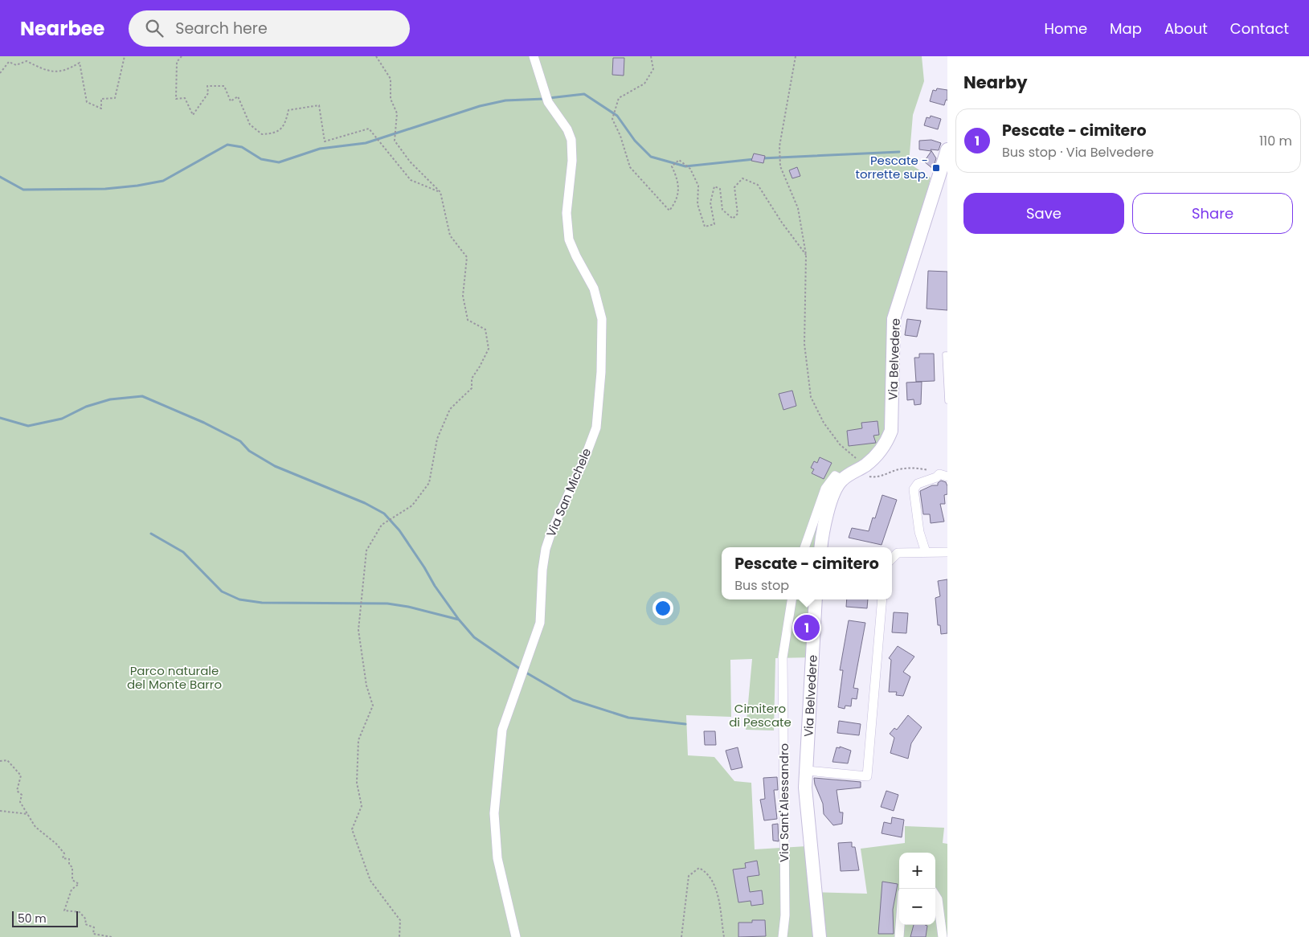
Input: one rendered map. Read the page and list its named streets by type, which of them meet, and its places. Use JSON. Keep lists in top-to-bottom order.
{
  "streets": {
    "main road": ["Via Belvedere"],
    "street": ["Via San Michele", "Via Sant'Alessandro"]
  },
  "parks": ["Parco naturale del Monte Barro", "Cimitero di Pescate"],
  "places": {
    "transit": ["Pescate - torrette sup."]
  },
  "scale_bar": "50 m",
  "page": {
    "header": "Nearbee",
    "search": "Search here",
    "nav": [
      "Home",
      "Map",
      "About",
      "Contact"
    ],
    "heading": "Nearby",
    "list": [
      {
        "mark": "1",
        "name": "Pescate - cimitero",
        "note": "Bus stop · Via Belvedere",
        "value": "110 m"
      }
    ],
    "buttons": ["Save", "Share"],
    "popup": ["Pescate - cimitero", "Bus stop"],
    "pins": "1",
    "map_buttons": ["+", "−"],
    "scale": "50 m"
  }
}
